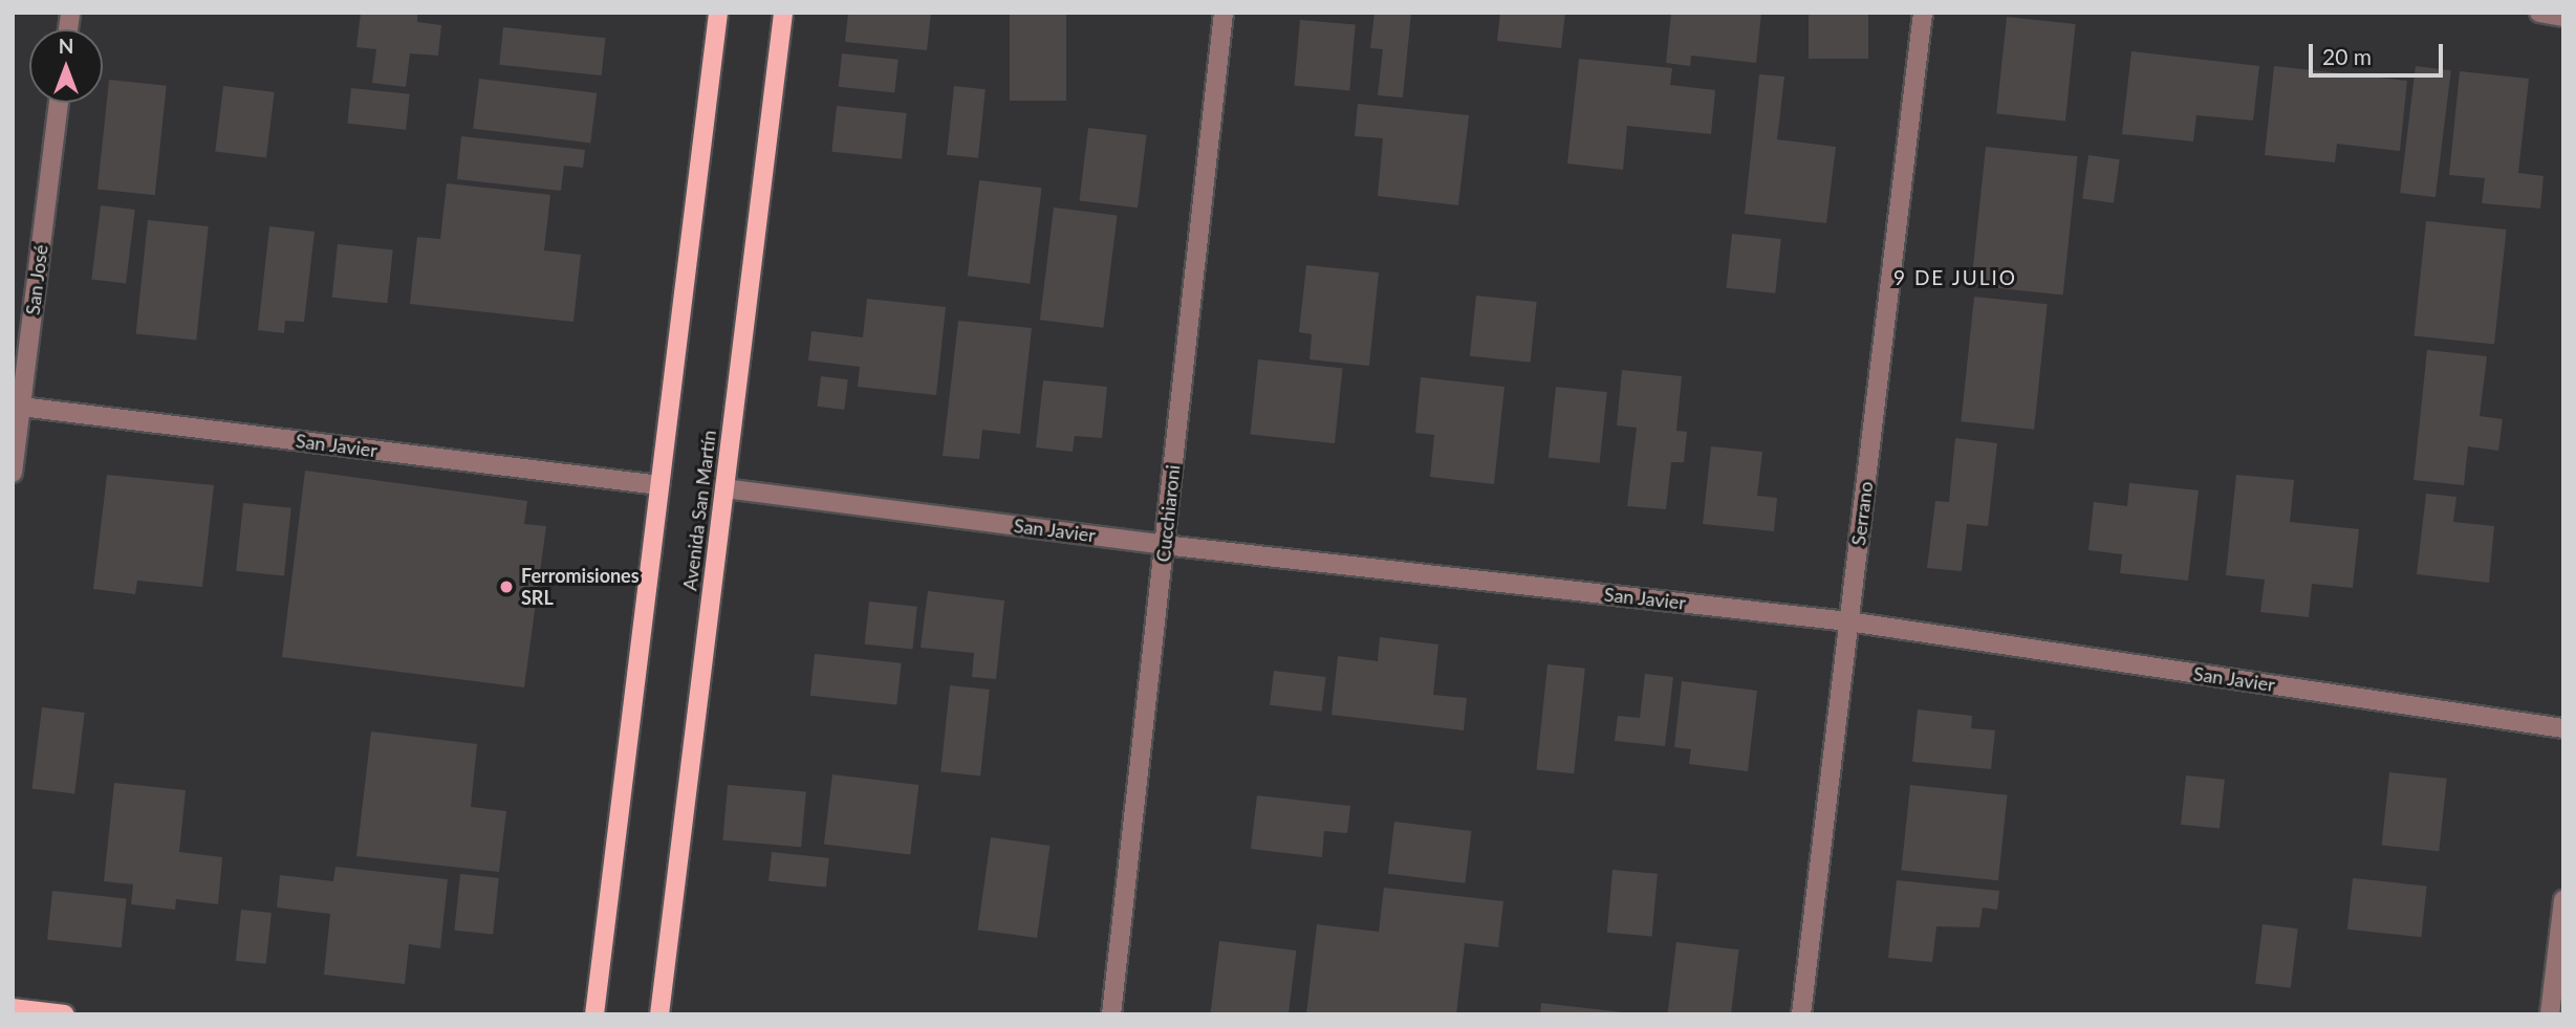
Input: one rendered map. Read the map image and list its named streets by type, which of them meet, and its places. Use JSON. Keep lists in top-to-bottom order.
{
  "streets": {
    "main road": ["Avenida San Martín"],
    "street": [
      "San José",
      "San Javier",
      "Cucchiaroni",
      "Serrano"
    ]
  },
  "crossings": [
    ["San José", "San Javier"],
    ["San Javier", "Avenida San Martín"],
    ["San Javier", "Cucchiaroni"],
    ["San Javier", "Serrano"]
  ],
  "districts": ["9 DE JULIO"],
  "places": ["Ferromisiones SRL"],
  "scale_bar": "20 m",
  "north": "top"
}
